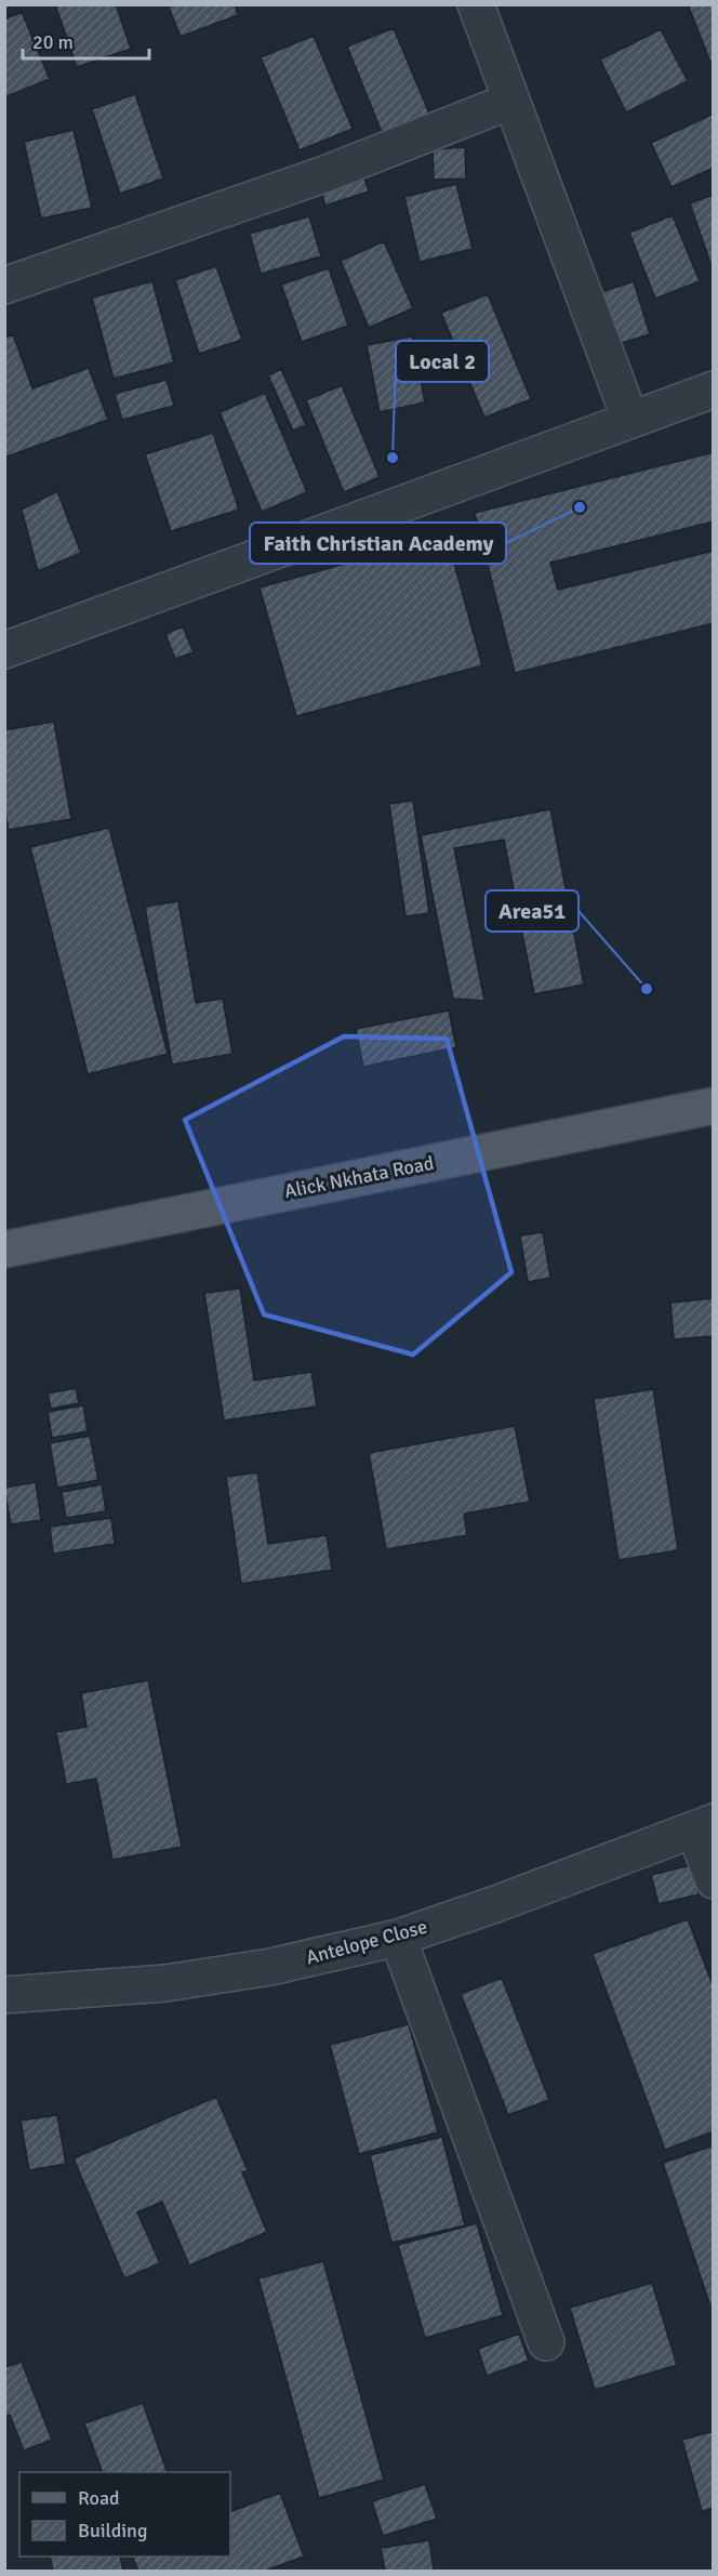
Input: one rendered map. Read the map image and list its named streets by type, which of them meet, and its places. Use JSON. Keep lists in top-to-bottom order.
{
  "streets": {
    "main road": ["Alick Nkhata Road"],
    "street": ["Antelope Close"]
  },
  "places": ["Local 2", "Faith Christian Academy", "Area51"],
  "legend": ["Road", "Building"],
  "scale_bar": "20 m"
}
